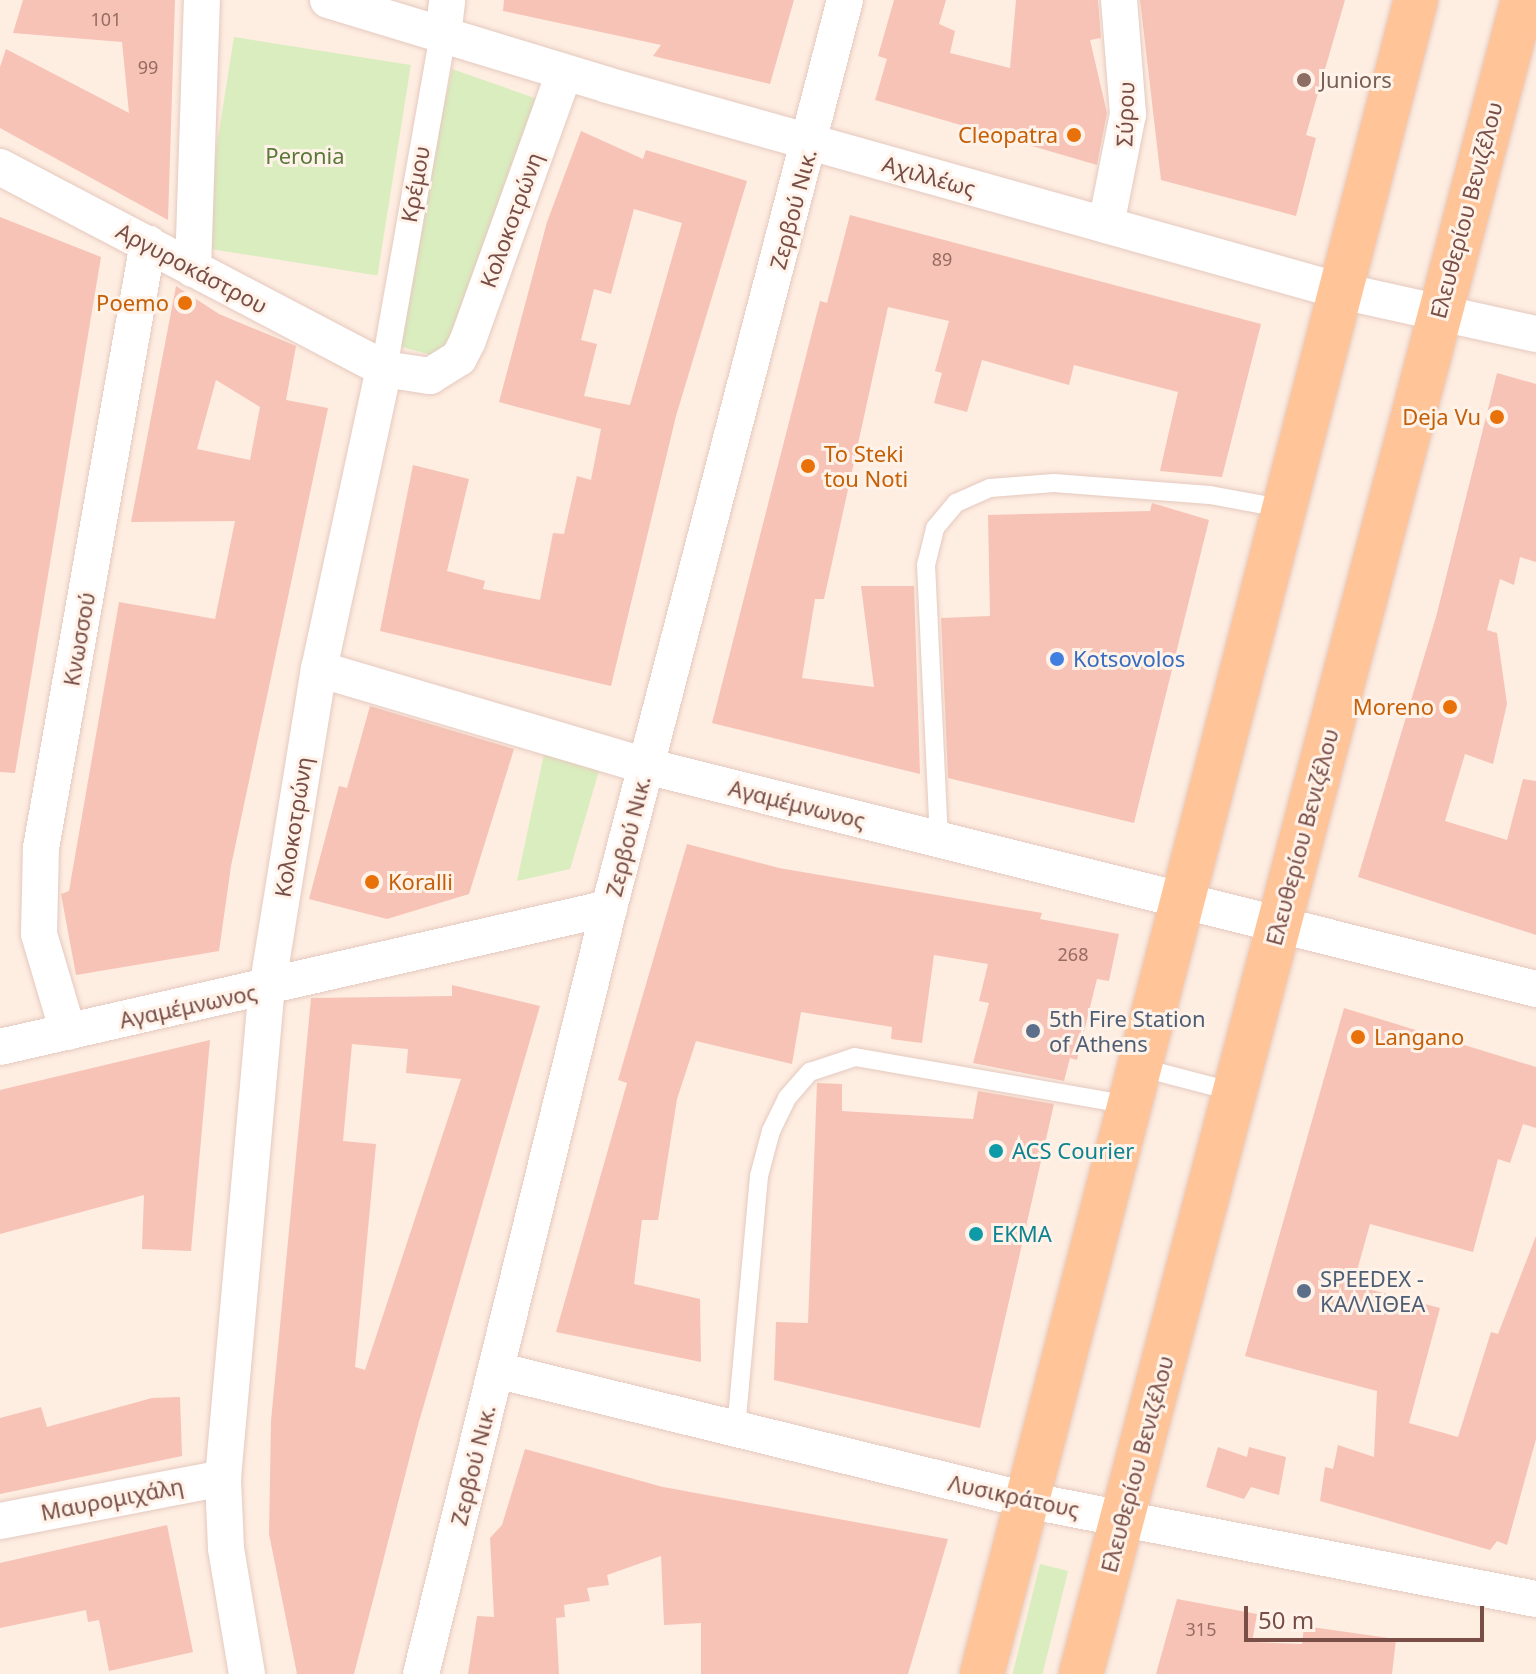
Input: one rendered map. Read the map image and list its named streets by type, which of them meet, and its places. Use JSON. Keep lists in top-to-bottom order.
{
  "streets": {
    "main road": ["Ελευθερίου Βενιζέλου"],
    "street": [
      "Σύρου",
      "Αχιλλέως",
      "Κρέμου",
      "Ζερβού Νικ.",
      "Κολοκοτρώνη",
      "Αργυροκάστρου",
      "Κνωσσού",
      "Αγαμέμνωνος",
      "Λυσικράτους",
      "Μαυρομιχάλη"
    ]
  },
  "crossings": [
    ["Σύρου", "Αχιλλέως"],
    ["Αχιλλέως", "Κρέμου"],
    ["Αχιλλέως", "Ζερβού Νικ."],
    ["Αχιλλέως", "Ελευθερίου Βενιζέλου"],
    ["Αχιλλέως", "Κολοκοτρώνη"],
    ["Κρέμου", "Κολοκοτρώνη"],
    ["Κρέμου", "Αργυροκάστρου"],
    ["Ζερβού Νικ.", "Αγαμέμνωνος"],
    ["Ζερβού Νικ.", "Λυσικράτους"],
    ["Ελευθερίου Βενιζέλου", "Αγαμέμνωνος"],
    ["Ελευθερίου Βενιζέλου", "Λυσικράτους"],
    ["Κολοκοτρώνη", "Αργυροκάστρου"],
    ["Κολοκοτρώνη", "Αγαμέμνωνος"],
    ["Κολοκοτρώνη", "Μαυρομιχάλη"],
    ["Αργυροκάστρου", "Κνωσσού"],
    ["Κνωσσού", "Αγαμέμνωνος"]
  ],
  "parks": ["Peronia"],
  "places": [
    "Juniors",
    "Cleopatra",
    "Poemo",
    "Deja Vu",
    "To Steki tou Noti",
    "Kotsovolos",
    "Moreno",
    "Koralli",
    "5th Fire Station of Athens",
    "Langano",
    "ACS Courier",
    "ΕΚΜΑ",
    "SPEEDEX - ΚΑΛΛΙΘΕΑ"
  ],
  "house_numbers": [
    "101",
    "99",
    "89",
    "268",
    "315"
  ],
  "scale_bar": "50 m"
}
